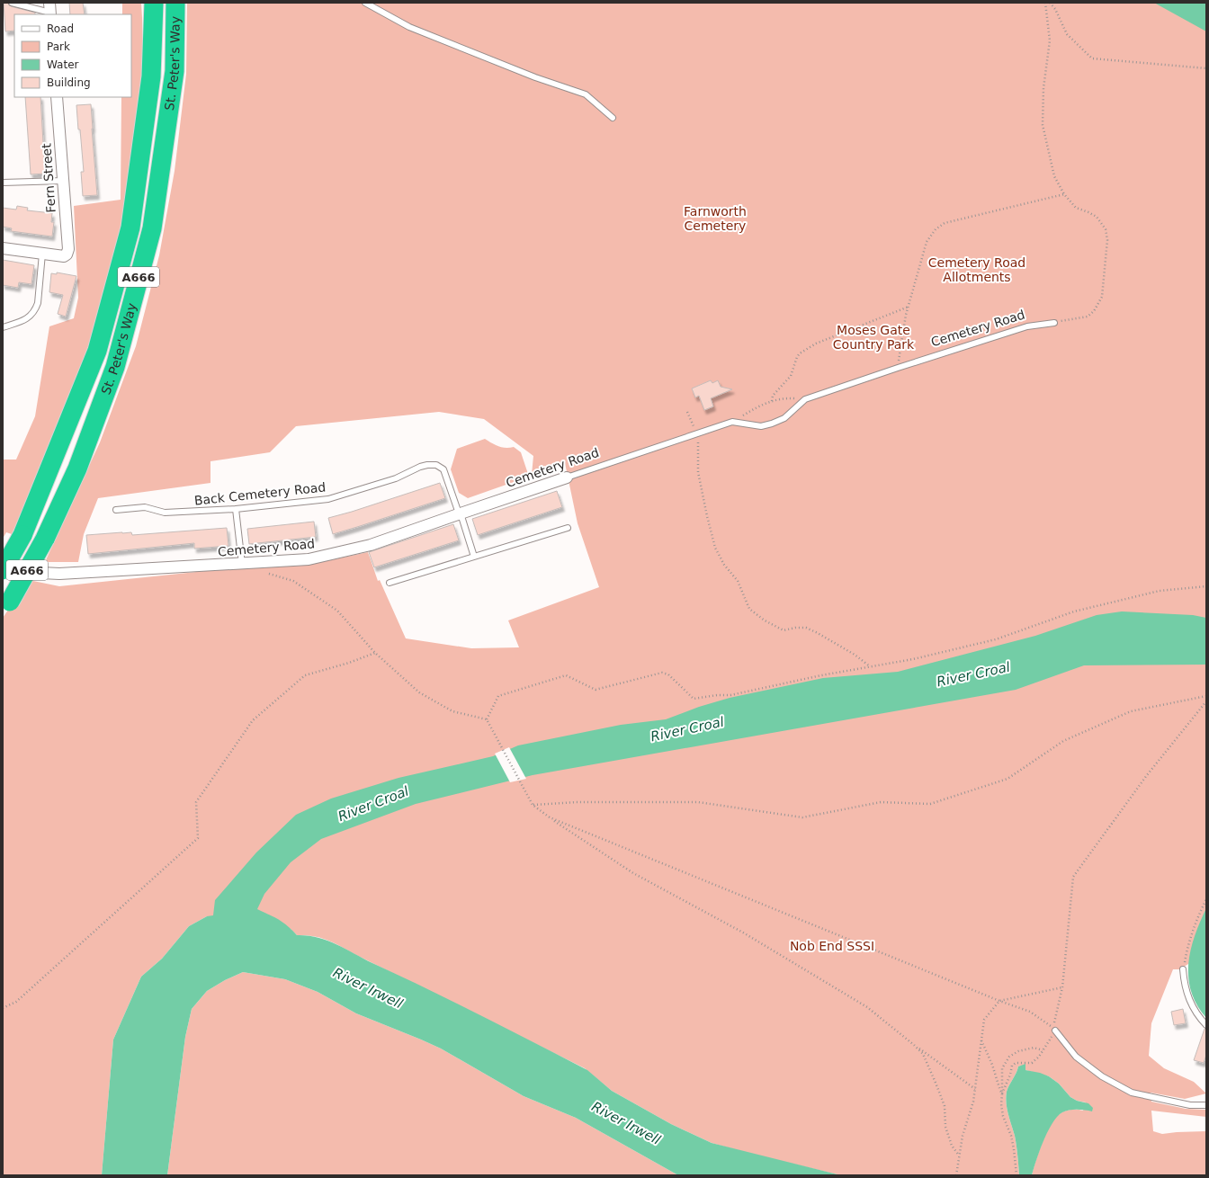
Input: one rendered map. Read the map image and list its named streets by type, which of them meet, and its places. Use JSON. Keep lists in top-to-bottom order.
{
  "streets": {
    "highway": ["St. Peter's Way", "A666"],
    "street": ["Fern Street", "Cemetery Road"],
    "lane": ["Back Cemetery Road"]
  },
  "crossings": [
    ["Cemetery Road", "Back Cemetery Road"]
  ],
  "water": ["River Croal", "River Irwell"],
  "parks": [
    "Farnworth Cemetery",
    "Cemetery Road Allotments",
    "Moses Gate Country Park",
    "Nob End SSSI"
  ],
  "legend": [
    "Road",
    "Park",
    "Water",
    "Building"
  ]
}
